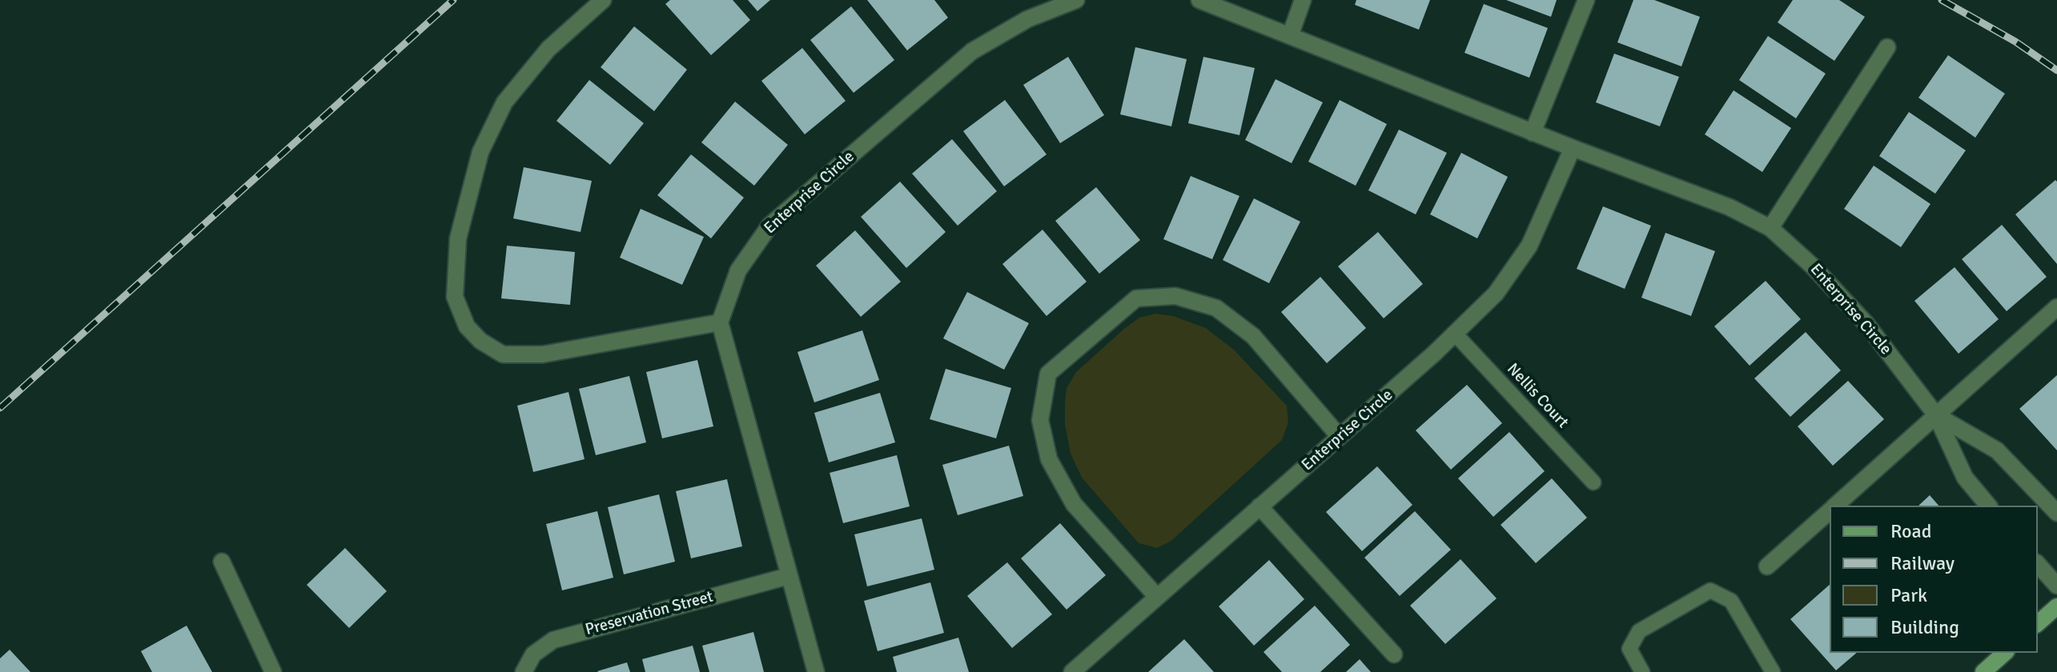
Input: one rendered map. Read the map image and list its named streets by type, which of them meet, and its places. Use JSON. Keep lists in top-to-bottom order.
{
  "streets": {
    "street": ["Enterprise Circle", "Preservation Street"],
    "lane": ["Nellis Court"]
  },
  "crossings": [
    ["Enterprise Circle", "Nellis Court"]
  ],
  "legend": [
    "Road",
    "Railway",
    "Park",
    "Building"
  ]
}
